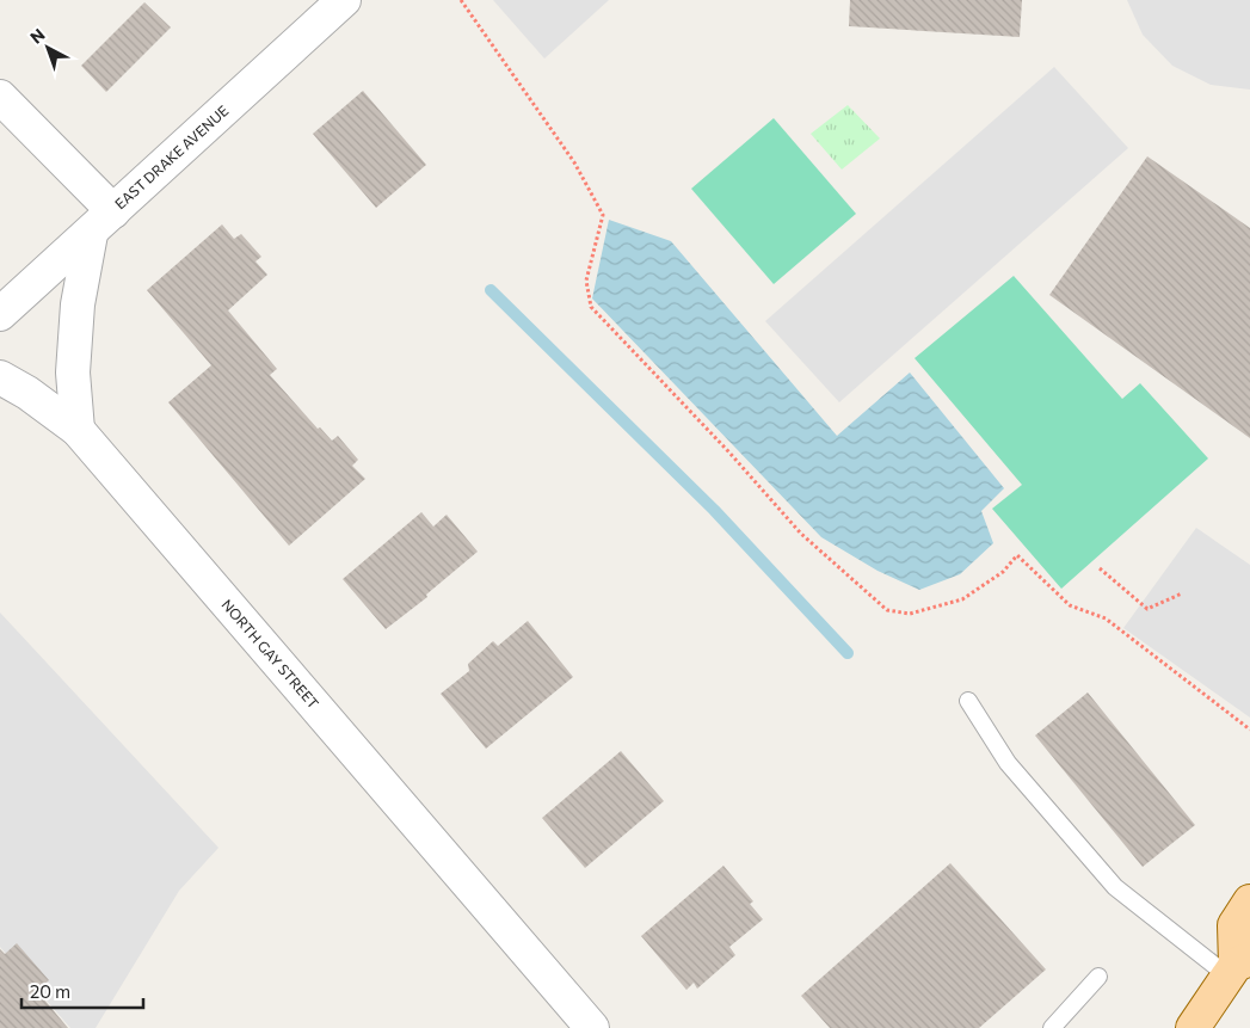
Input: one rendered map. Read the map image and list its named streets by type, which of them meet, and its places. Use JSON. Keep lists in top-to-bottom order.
{
  "streets": {
    "street": ["EAST DRAKE AVENUE", "NORTH GAY STREET"]
  },
  "scale_bar": "20 m",
  "north": "top left"
}
